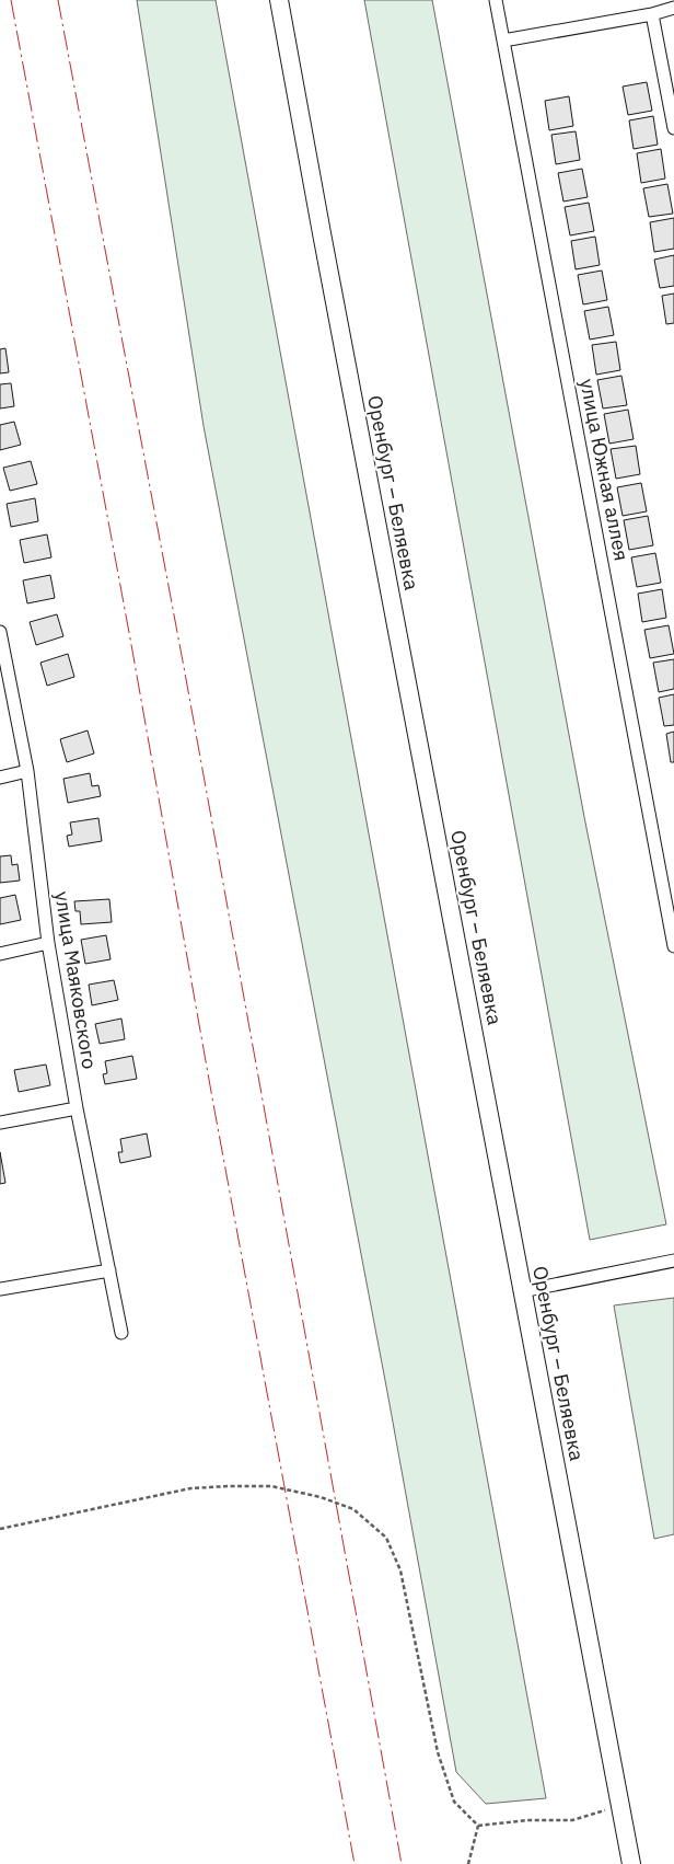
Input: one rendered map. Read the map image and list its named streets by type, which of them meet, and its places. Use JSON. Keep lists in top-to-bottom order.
{
  "streets": {
    "main road": ["Оренбург – Беляевка"],
    "street": ["улица Южная аллея", "улица Маяковского"]
  }
}
